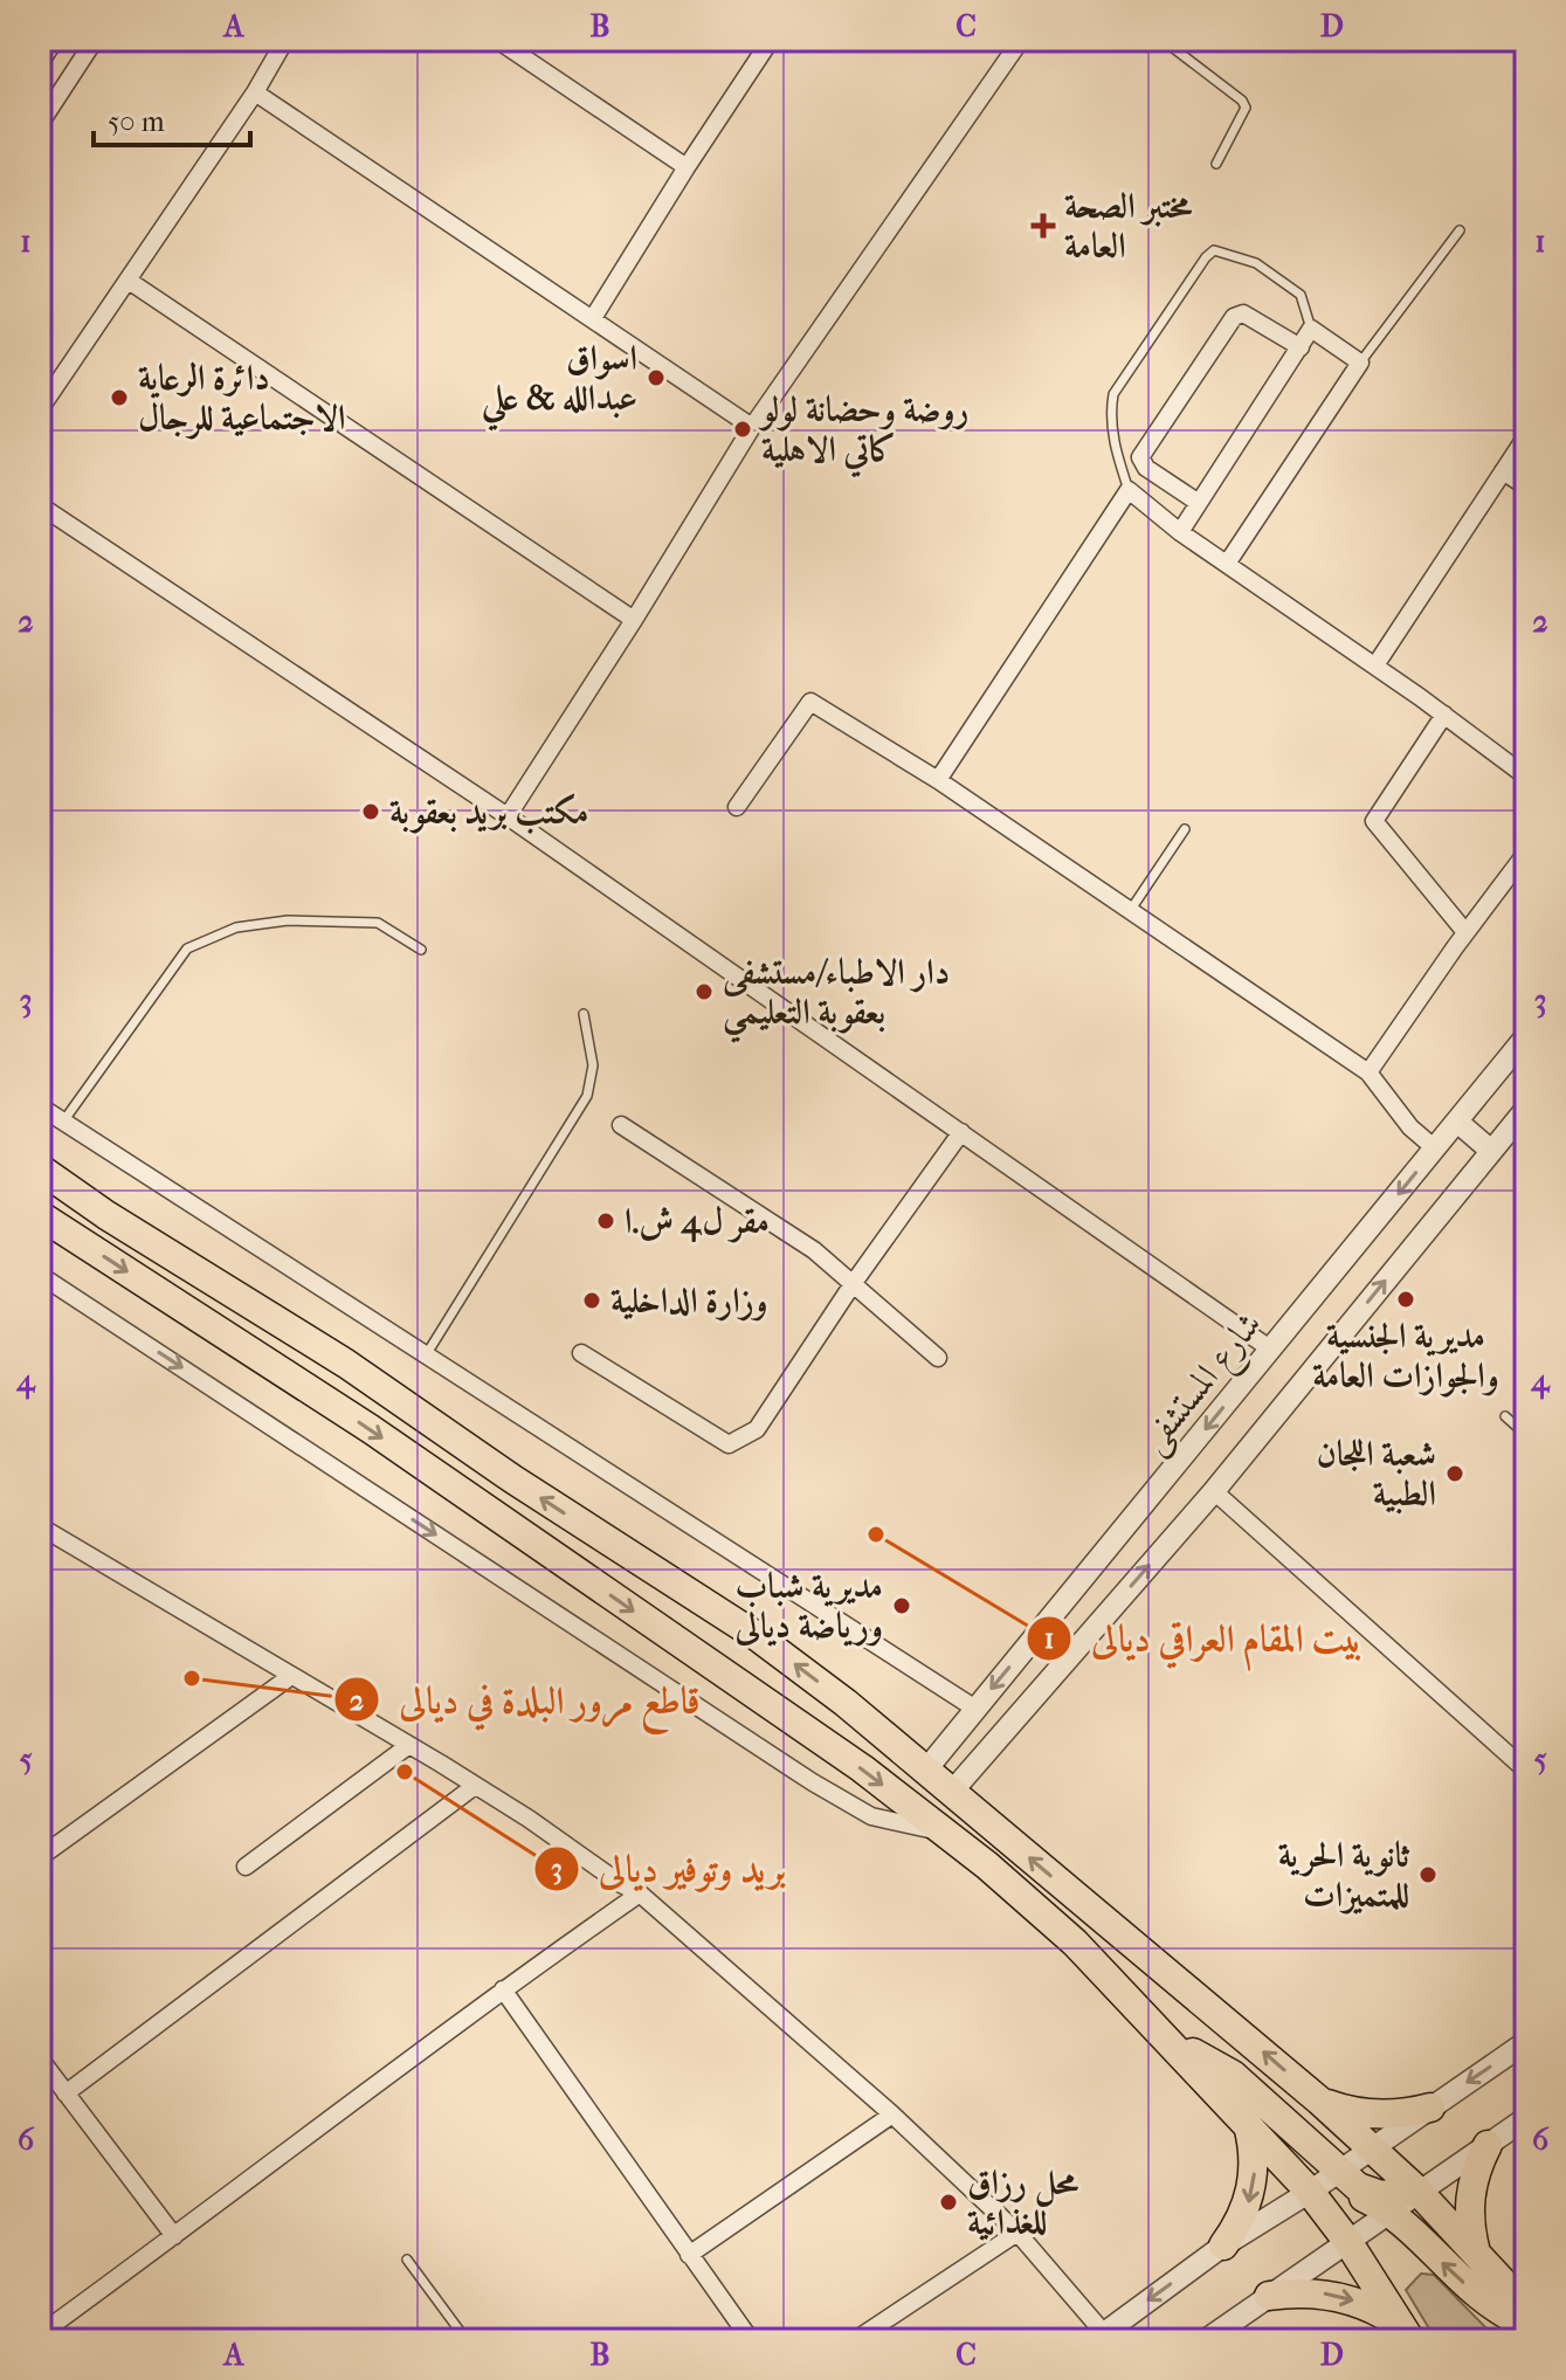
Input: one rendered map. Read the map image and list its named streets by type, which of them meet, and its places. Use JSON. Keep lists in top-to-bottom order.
{
  "streets": {
    "street": ["شارع المستشفى"]
  },
  "places": {
    "health": ["مختبر الصحة العامة"],
    "other": [
      "اسواق عبدالله & علي",
      "دائرة الرعاية الاجتماعية للرجال",
      "روضة وحضانة لولو كاتي الاهلية",
      "مكتب بريد بعقوبة",
      "دار الاطباء/مستشفى بعقوبة التعليمي",
      "مقر ل4 ش.ا",
      "مديرية الجنسية والجوازات العامة",
      "وزارة الداخلية",
      "شعبة اللجان الطبية",
      "بيت المقام العراقي ديالى",
      "مديرية شباب ورياضة ديالى",
      "قاطع مرور البلدة في ديالى",
      "بريد وتوفير ديالى",
      "ثانوية الحرية للمتميزات",
      "محل رزاق للغذائية"
    ]
  },
  "scale_bar": "50 m",
  "grid": {
    "columns": [
      "A",
      "B",
      "C",
      "D"
    ],
    "rows": [
      "1",
      "2",
      "3",
      "4",
      "5",
      "6"
    ]
  }
}
